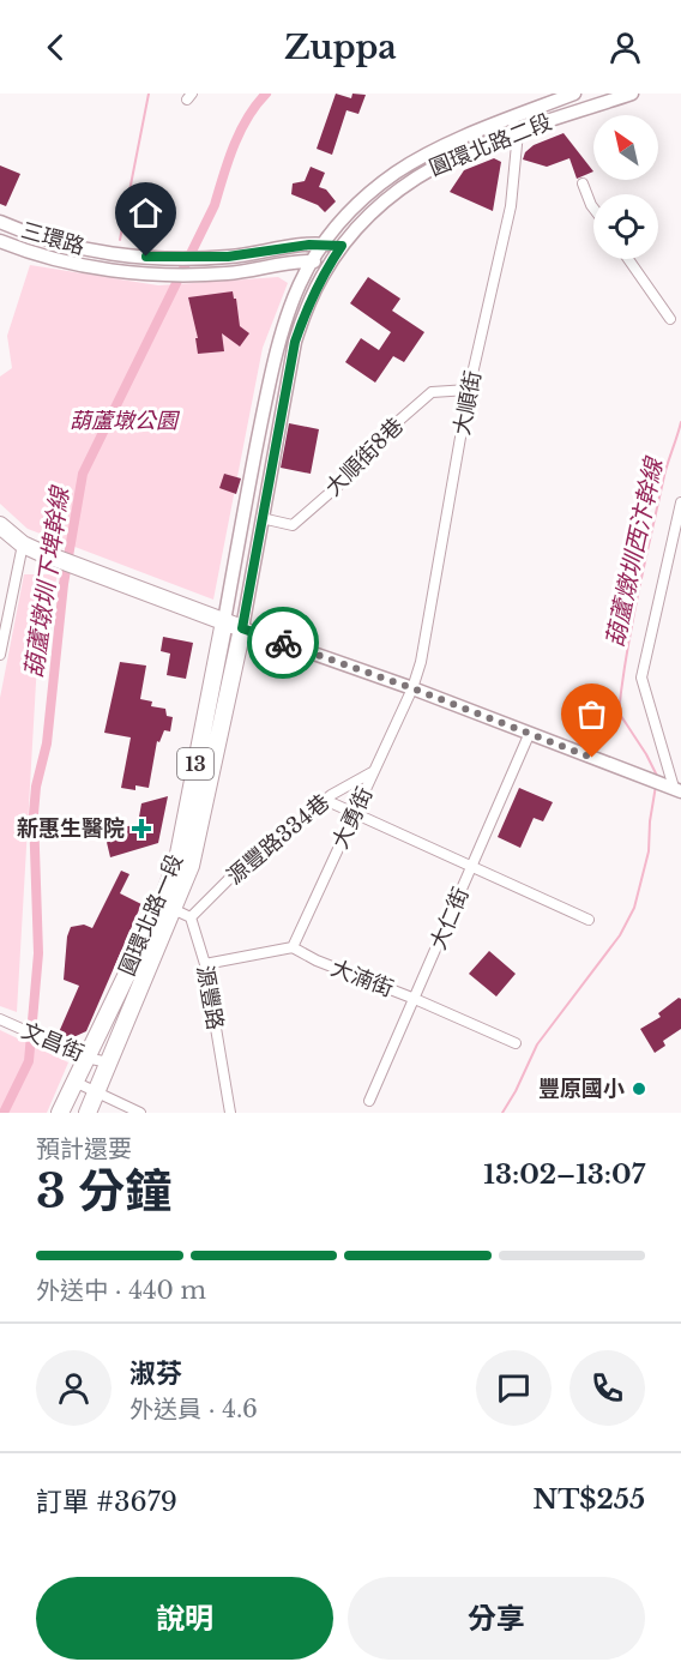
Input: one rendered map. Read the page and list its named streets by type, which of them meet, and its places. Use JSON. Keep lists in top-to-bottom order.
{
  "streets": {
    "main road": ["13", "圓環北路一段"],
    "street": [
      "圓環北路二段",
      "三環路",
      "大順街",
      "大順街8巷",
      "大勇街",
      "源豐路334巷",
      "大仁街",
      "大湳街",
      "源豐路",
      "文昌街"
    ]
  },
  "crossings": [
    ["圓環北路二段", "三環路"],
    ["圓環北路二段", "大順街"],
    ["圓環北路二段", "大順街8巷"],
    ["圓環北路二段", "圓環北路一段"],
    ["大順街", "大順街8巷"],
    ["大順街", "大勇街"],
    ["大勇街", "源豐路334巷"],
    ["大勇街", "大湳街"],
    ["源豐路334巷", "源豐路"],
    ["圓環北路一段", "文昌街"],
    ["大仁街", "大湳街"]
  ],
  "water": ["葫蘆燉圳西汴幹線", "葫蘆墩圳下埤幹線"],
  "parks": ["葫蘆墩公園"],
  "places": {
    "health": ["新惠生醫院"],
    "other": ["豐原國小"]
  },
  "north": "top left",
  "page": {
    "header": "Zuppa",
    "heading": ["3 分鐘", "預計還要", "13:02–13:07"],
    "panel": [
      "淑芬",
      "外送員 · 4.6",
      "訂單 #3679",
      "NT$255"
    ],
    "bar": "外送中 · 440 m",
    "buttons": ["說明", "分享"]
  }
}
